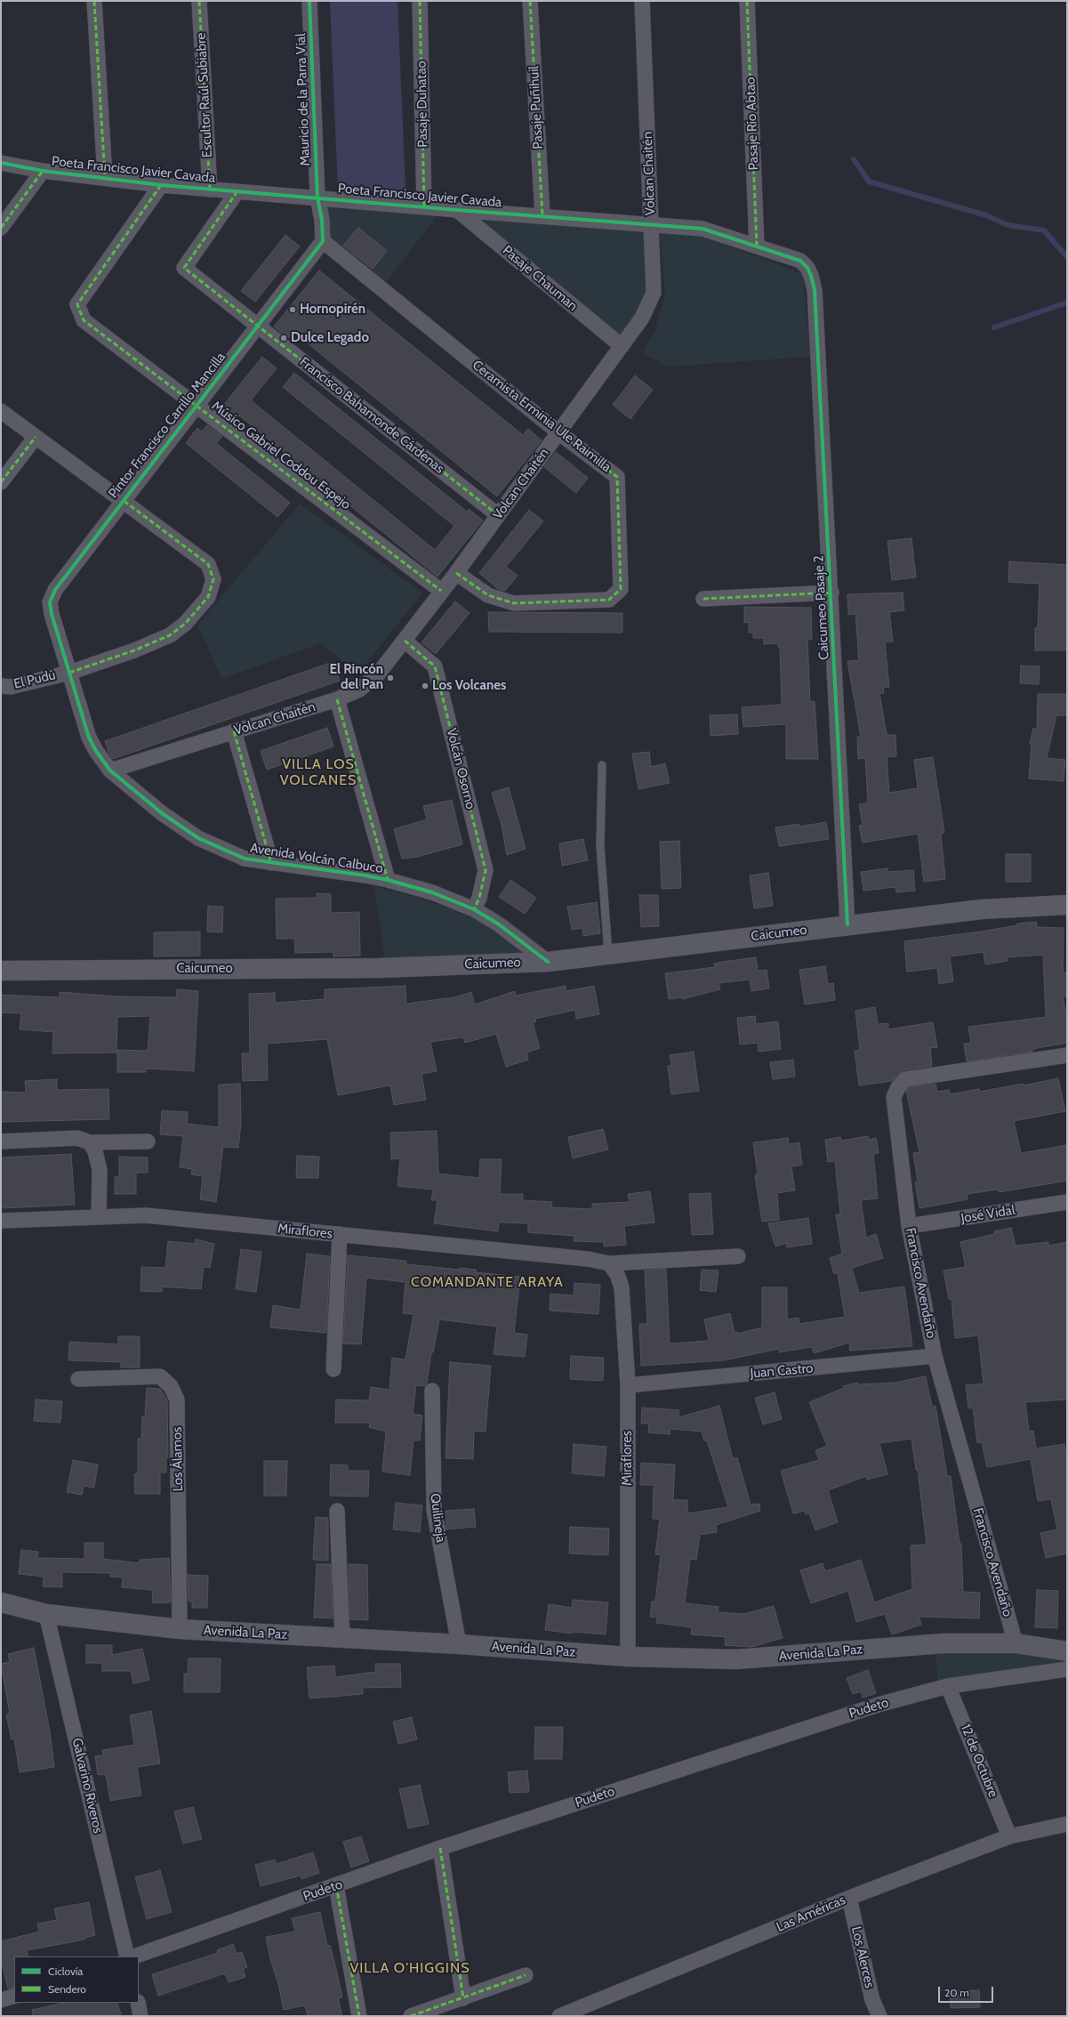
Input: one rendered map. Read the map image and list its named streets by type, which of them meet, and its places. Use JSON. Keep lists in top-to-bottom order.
{
  "streets": {
    "street": [
      "Escultor Raúl Subiabre",
      "Mauricio de la Parra Vial",
      "Pasaje Duhatao",
      "Pasaje Puñihuil",
      "Pasaje Río Abtao",
      "Poeta Francisco Javier Cavada",
      "Volcan Chaitén",
      "Pasaje Chauman",
      "Francisco Bahamonde Cárdenas",
      "Ceramista Erminia Ule Raimilla",
      "Pintor Francisco Carrillo Mancilla",
      "Músico Gabriel Coddou Espejo",
      "Caicumeo Pasaje 2",
      "El Pudú",
      "Volcán Osorno",
      "Avenida Volcán Calbuco",
      "Caicumeo",
      "José Vidal",
      "Miraflores",
      "Francisco Avendaño",
      "Juan Castro",
      "Los Álamos",
      "Quilineja",
      "Avenida La Paz",
      "Pudeto",
      "12 de Octubre",
      "Galvarino Riveros",
      "Las Américas",
      "Los Alerces"
    ]
  },
  "crossings": [
    ["Escultor Raúl Subiabre", "Poeta Francisco Javier Cavada"],
    ["Mauricio de la Parra Vial", "Poeta Francisco Javier Cavada"],
    ["Pasaje Duhatao", "Poeta Francisco Javier Cavada"],
    ["Pasaje Puñihuil", "Poeta Francisco Javier Cavada"],
    ["Pasaje Río Abtao", "Poeta Francisco Javier Cavada"],
    ["Poeta Francisco Javier Cavada", "Volcan Chaitén"],
    ["Poeta Francisco Javier Cavada", "Pasaje Chauman"],
    ["Poeta Francisco Javier Cavada", "Francisco Bahamonde Cárdenas"],
    ["Poeta Francisco Javier Cavada", "Músico Gabriel Coddou Espejo"],
    ["Poeta Francisco Javier Cavada", "Caicumeo Pasaje 2"],
    ["Volcan Chaitén", "Pasaje Chauman"],
    ["Volcan Chaitén", "Francisco Bahamonde Cárdenas"],
    ["Volcan Chaitén", "Ceramista Erminia Ule Raimilla"],
    ["Volcan Chaitén", "Músico Gabriel Coddou Espejo"],
    ["Volcan Chaitén", "Volcán Osorno"],
    ["Volcan Chaitén", "Avenida Volcán Calbuco"],
    ["Francisco Bahamonde Cárdenas", "Pintor Francisco Carrillo Mancilla"],
    ["Ceramista Erminia Ule Raimilla", "Pintor Francisco Carrillo Mancilla"],
    ["Pintor Francisco Carrillo Mancilla", "Músico Gabriel Coddou Espejo"],
    ["Pintor Francisco Carrillo Mancilla", "El Pudú"],
    ["Pintor Francisco Carrillo Mancilla", "Avenida Volcán Calbuco"],
    ["Caicumeo Pasaje 2", "Caicumeo"],
    ["El Pudú", "Avenida Volcán Calbuco"],
    ["Volcán Osorno", "Avenida Volcán Calbuco"],
    ["Avenida Volcán Calbuco", "Caicumeo"],
    ["José Vidal", "Francisco Avendaño"],
    ["Miraflores", "Juan Castro"],
    ["Miraflores", "Avenida La Paz"],
    ["Francisco Avendaño", "Juan Castro"],
    ["Francisco Avendaño", "Avenida La Paz"],
    ["Los Álamos", "Avenida La Paz"],
    ["Quilineja", "Avenida La Paz"],
    ["Avenida La Paz", "Galvarino Riveros"],
    ["Pudeto", "12 de Octubre"],
    ["12 de Octubre", "Las Américas"],
    ["Las Américas", "Los Alerces"]
  ],
  "districts": ["VILLA LOS VOLCANES", "COMANDANTE ARAYA", "VILLA O'HIGGINS"],
  "places": [
    "Hornopirén",
    "Dulce Legado",
    "El Rincón del Pan",
    "Los Volcanes"
  ],
  "legend": ["Ciclovía", "Sendero"],
  "scale_bar": "20 m"
}
